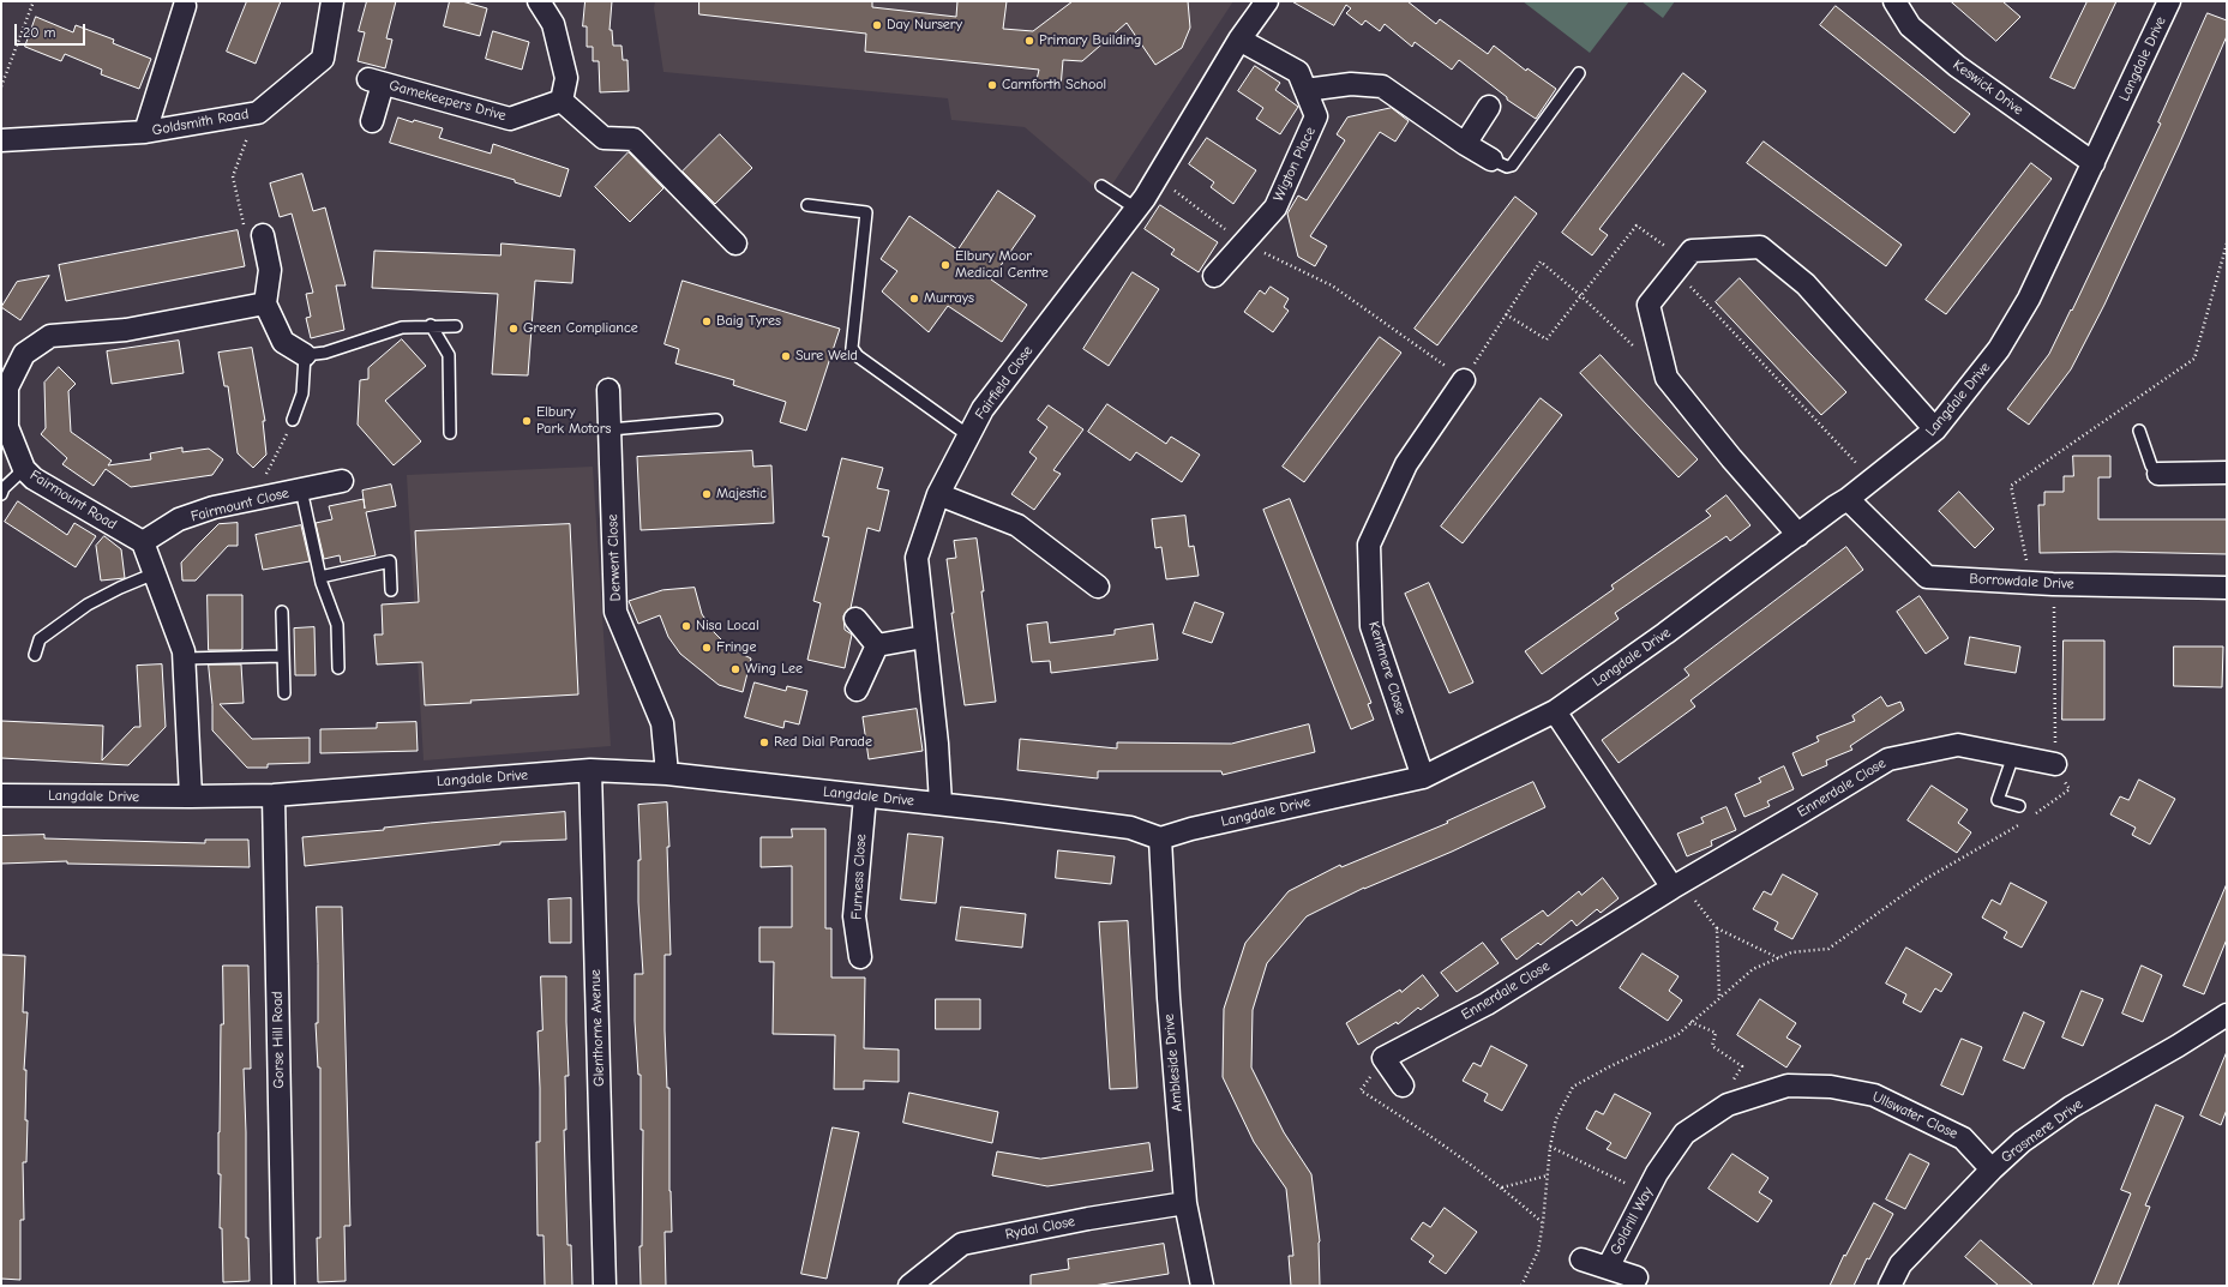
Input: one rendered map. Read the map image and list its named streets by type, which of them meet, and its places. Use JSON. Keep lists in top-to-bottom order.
{
  "streets": {
    "street": [
      "Langdale Drive",
      "Keswick Drive",
      "Gamekeepers Drive",
      "Goldsmith Road",
      "Wigton Place",
      "Fairfield Close",
      "Fairmount Road",
      "Fairmount Close",
      "Derwent Close",
      "Borrowdale Drive",
      "Kentmere Close",
      "Ennerdale Close",
      "Furness Close",
      "Glenthorne Avenue",
      "Gorse Hill Road",
      "Ambleside Drive",
      "Ullswater Close",
      "Grasmere Drive",
      "Goldrill Way",
      "Rydal Close"
    ]
  },
  "crossings": [
    ["Langdale Drive", "Keswick Drive"],
    ["Langdale Drive", "Fairfield Close"],
    ["Langdale Drive", "Derwent Close"],
    ["Langdale Drive", "Borrowdale Drive"],
    ["Langdale Drive", "Kentmere Close"],
    ["Langdale Drive", "Furness Close"],
    ["Langdale Drive", "Glenthorne Avenue"],
    ["Langdale Drive", "Gorse Hill Road"],
    ["Langdale Drive", "Ambleside Drive"],
    ["Wigton Place", "Fairfield Close"],
    ["Fairmount Road", "Fairmount Close"],
    ["Ambleside Drive", "Rydal Close"],
    ["Ullswater Close", "Grasmere Drive"],
    ["Ullswater Close", "Goldrill Way"]
  ],
  "places": [
    "Day Nursery",
    "Primary Building",
    "Carnforth School",
    "Elbury Moor Medical Centre",
    "Murrays",
    "Baig Tyres",
    "Green Compliance",
    "Sure Weld",
    "Elbury Park Motors",
    "Majestic",
    "Nisa Local",
    "Fringe",
    "Wing Lee",
    "Red Dial Parade"
  ],
  "scale_bar": "20 m"
}
